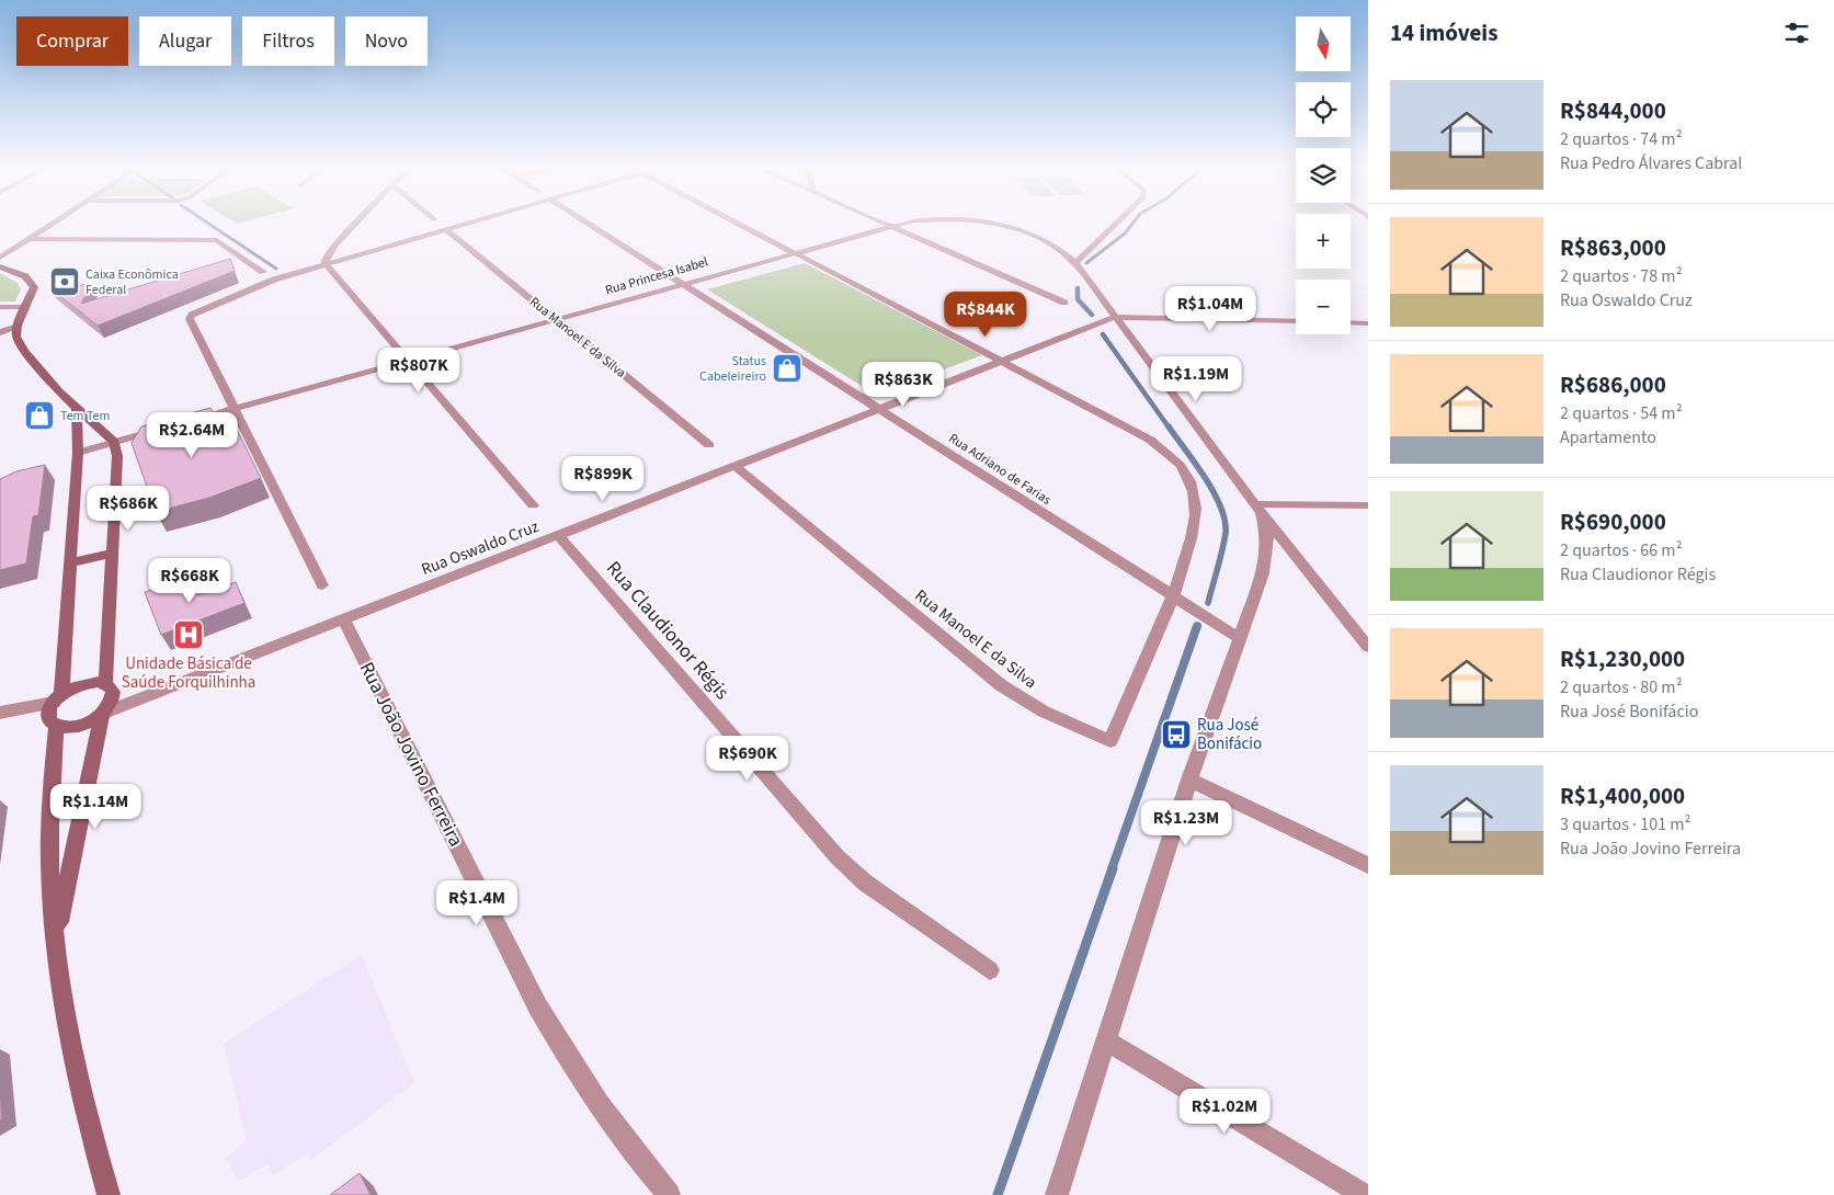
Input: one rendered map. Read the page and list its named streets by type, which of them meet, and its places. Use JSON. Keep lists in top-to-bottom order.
{
  "streets": {
    "street": [
      "Rua Princesa Isabel",
      "Rua Manoel E da Silva",
      "Rua Adriano de Farias",
      "Rua Oswaldo Cruz",
      "Rua Claudionor Régis",
      "Rua João Jovino Ferreira"
    ]
  },
  "crossings": [
    ["Rua Princesa Isabel", "Rua Manoel E da Silva"],
    ["Rua Princesa Isabel", "Rua Adriano de Farias"],
    ["Rua Princesa Isabel", "Rua Oswaldo Cruz"],
    ["Rua Manoel E da Silva", "Rua Adriano de Farias"],
    ["Rua Manoel E da Silva", "Rua Oswaldo Cruz"],
    ["Rua Adriano de Farias", "Rua Oswaldo Cruz"],
    ["Rua Oswaldo Cruz", "Rua Claudionor Régis"],
    ["Rua Oswaldo Cruz", "Rua João Jovino Ferreira"]
  ],
  "places": {
    "bank": ["Caixa Econômica Federal"],
    "shop": ["Status Cabeleireiro", "Tem Tem"],
    "hospital": ["Unidade Básica de Saúde Forquilhinha"],
    "bus stop": ["Rua José Bonifácio"]
  },
  "north": "bottom",
  "page": {
    "heading": "14 imóveis",
    "map_buttons": ["+", "−"],
    "chip": [
      "Comprar",
      "Alugar",
      "Filtros",
      "Novo"
    ],
    "list": [
      {
        "name": "R$844,000",
        "note": "2 quartos · 74 m² · Rua Pedro Álvares Cabral"
      },
      {
        "name": "R$863,000",
        "note": "2 quartos · 78 m² · Rua Oswaldo Cruz"
      },
      {
        "name": "R$686,000",
        "note": "2 quartos · 54 m² · Apartamento"
      },
      {
        "name": "R$690,000",
        "note": "2 quartos · 66 m² · Rua Claudionor Régis"
      },
      {
        "name": "R$1,230,000",
        "note": "2 quartos · 80 m² · Rua José Bonifácio"
      },
      {
        "name": "R$1,400,000",
        "note": "3 quartos · 101 m² · Rua João Jovino Ferreira"
      }
    ],
    "price": [
      "R$1.04M",
      "R$844K",
      "R$807K",
      "R$1.19M",
      "R$863K",
      "R$2.64M",
      "R$899K",
      "R$686K",
      "R$668K",
      "R$690K",
      "R$1.14M",
      "R$1.23M",
      "R$1.4M",
      "R$1.02M"
    ]
  }
}
